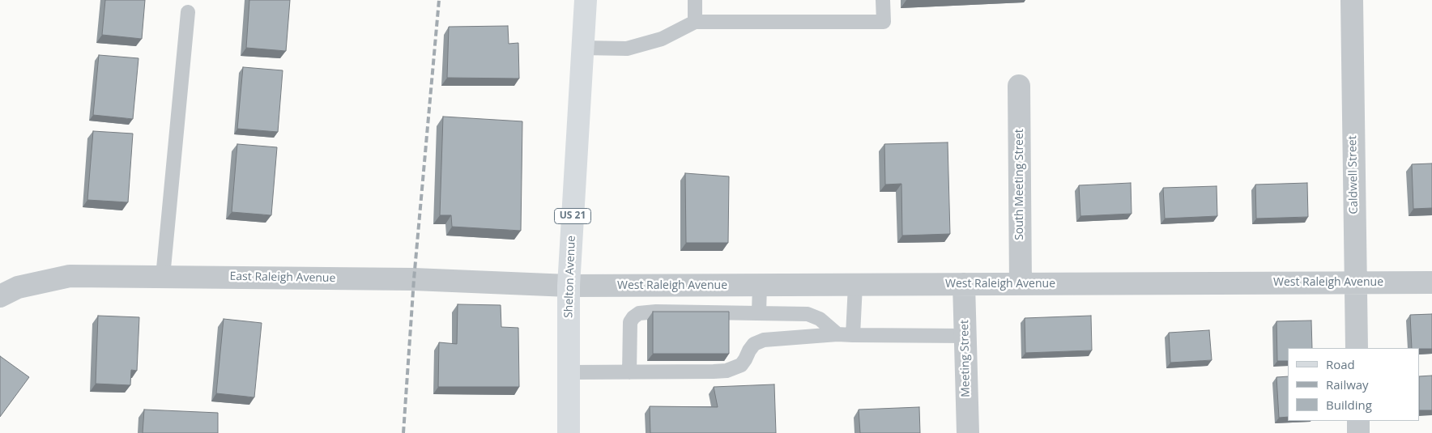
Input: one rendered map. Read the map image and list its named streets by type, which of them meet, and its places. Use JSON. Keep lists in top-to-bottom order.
{
  "streets": {
    "main road": ["US 21", "Shelton Avenue"],
    "street": [
      "Caldwell Street",
      "South Meeting Street",
      "East Raleigh Avenue",
      "West Raleigh Avenue",
      "Meeting Street"
    ]
  },
  "crossings": [
    ["Caldwell Street", "West Raleigh Avenue"],
    ["South Meeting Street", "West Raleigh Avenue"],
    ["Shelton Avenue", "East Raleigh Avenue"],
    ["Shelton Avenue", "West Raleigh Avenue"],
    ["East Raleigh Avenue", "West Raleigh Avenue"],
    ["West Raleigh Avenue", "Meeting Street"]
  ],
  "legend": ["Road", "Railway", "Building"]
}
